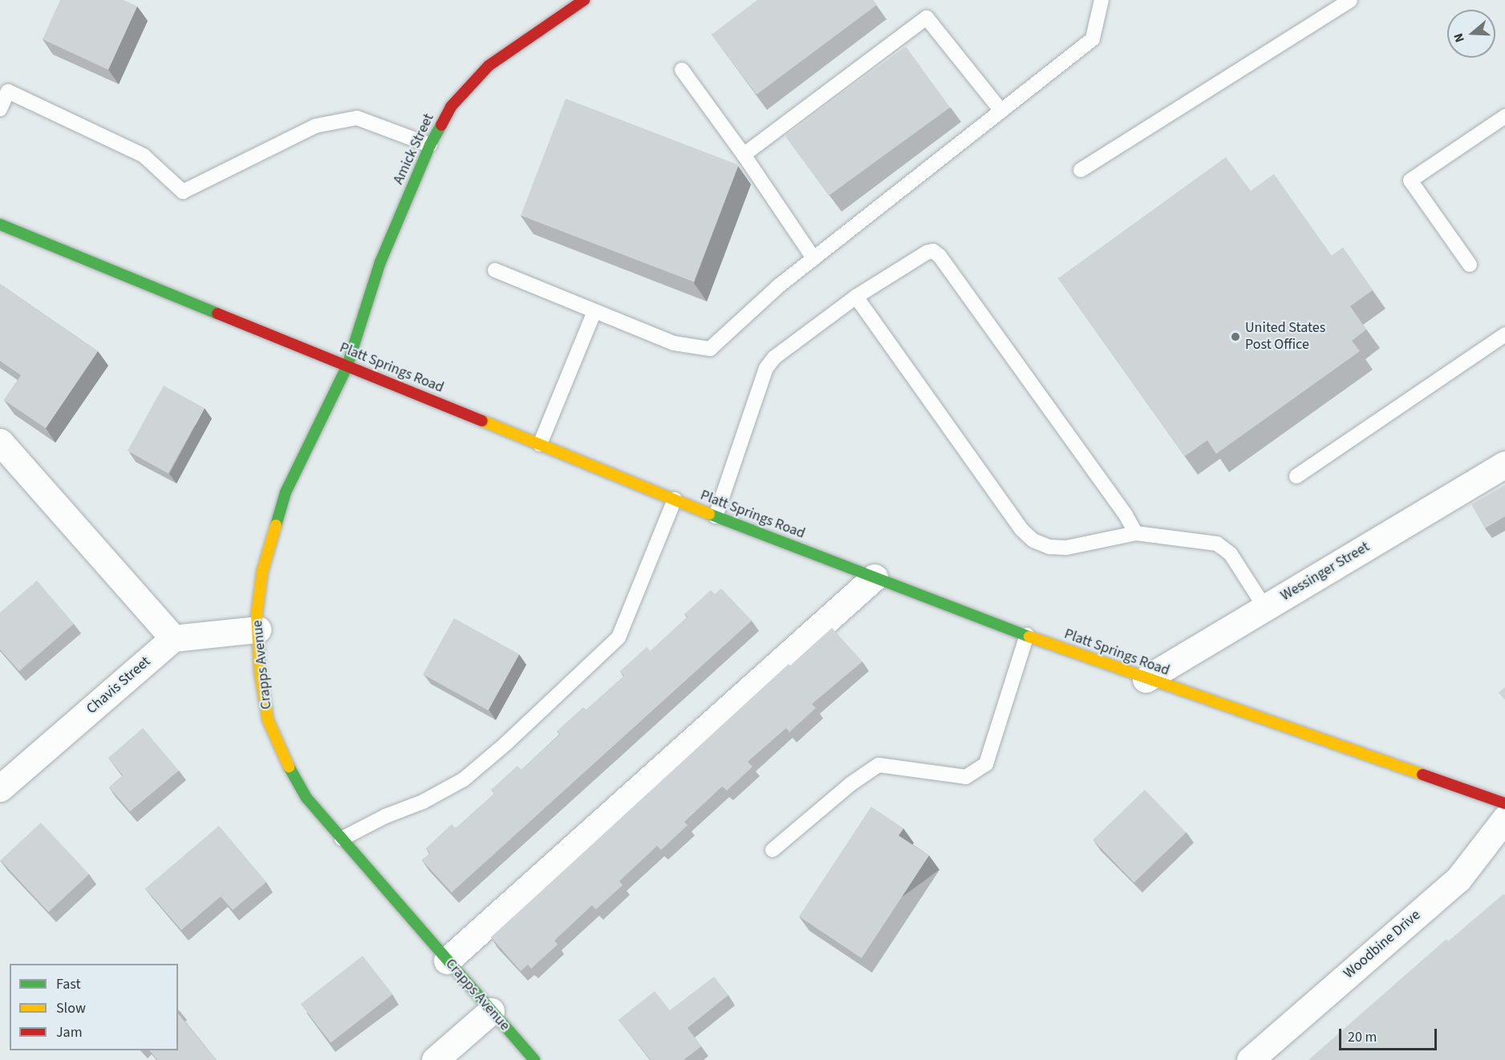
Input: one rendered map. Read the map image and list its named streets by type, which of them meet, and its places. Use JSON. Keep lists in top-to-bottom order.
{
  "streets": {
    "main road": ["Amick Street", "Platt Springs Road", "Crapps Avenue"],
    "street": ["Wessinger Street", "Chavis Street", "Woodbine Drive"]
  },
  "crossings": [
    ["Amick Street", "Platt Springs Road"],
    ["Amick Street", "Crapps Avenue"],
    ["Platt Springs Road", "Wessinger Street"],
    ["Platt Springs Road", "Crapps Avenue"]
  ],
  "places": ["United States Post Office"],
  "legend": ["Fast", "Slow", "Jam"],
  "scale_bar": "20 m",
  "north": "left"
}
